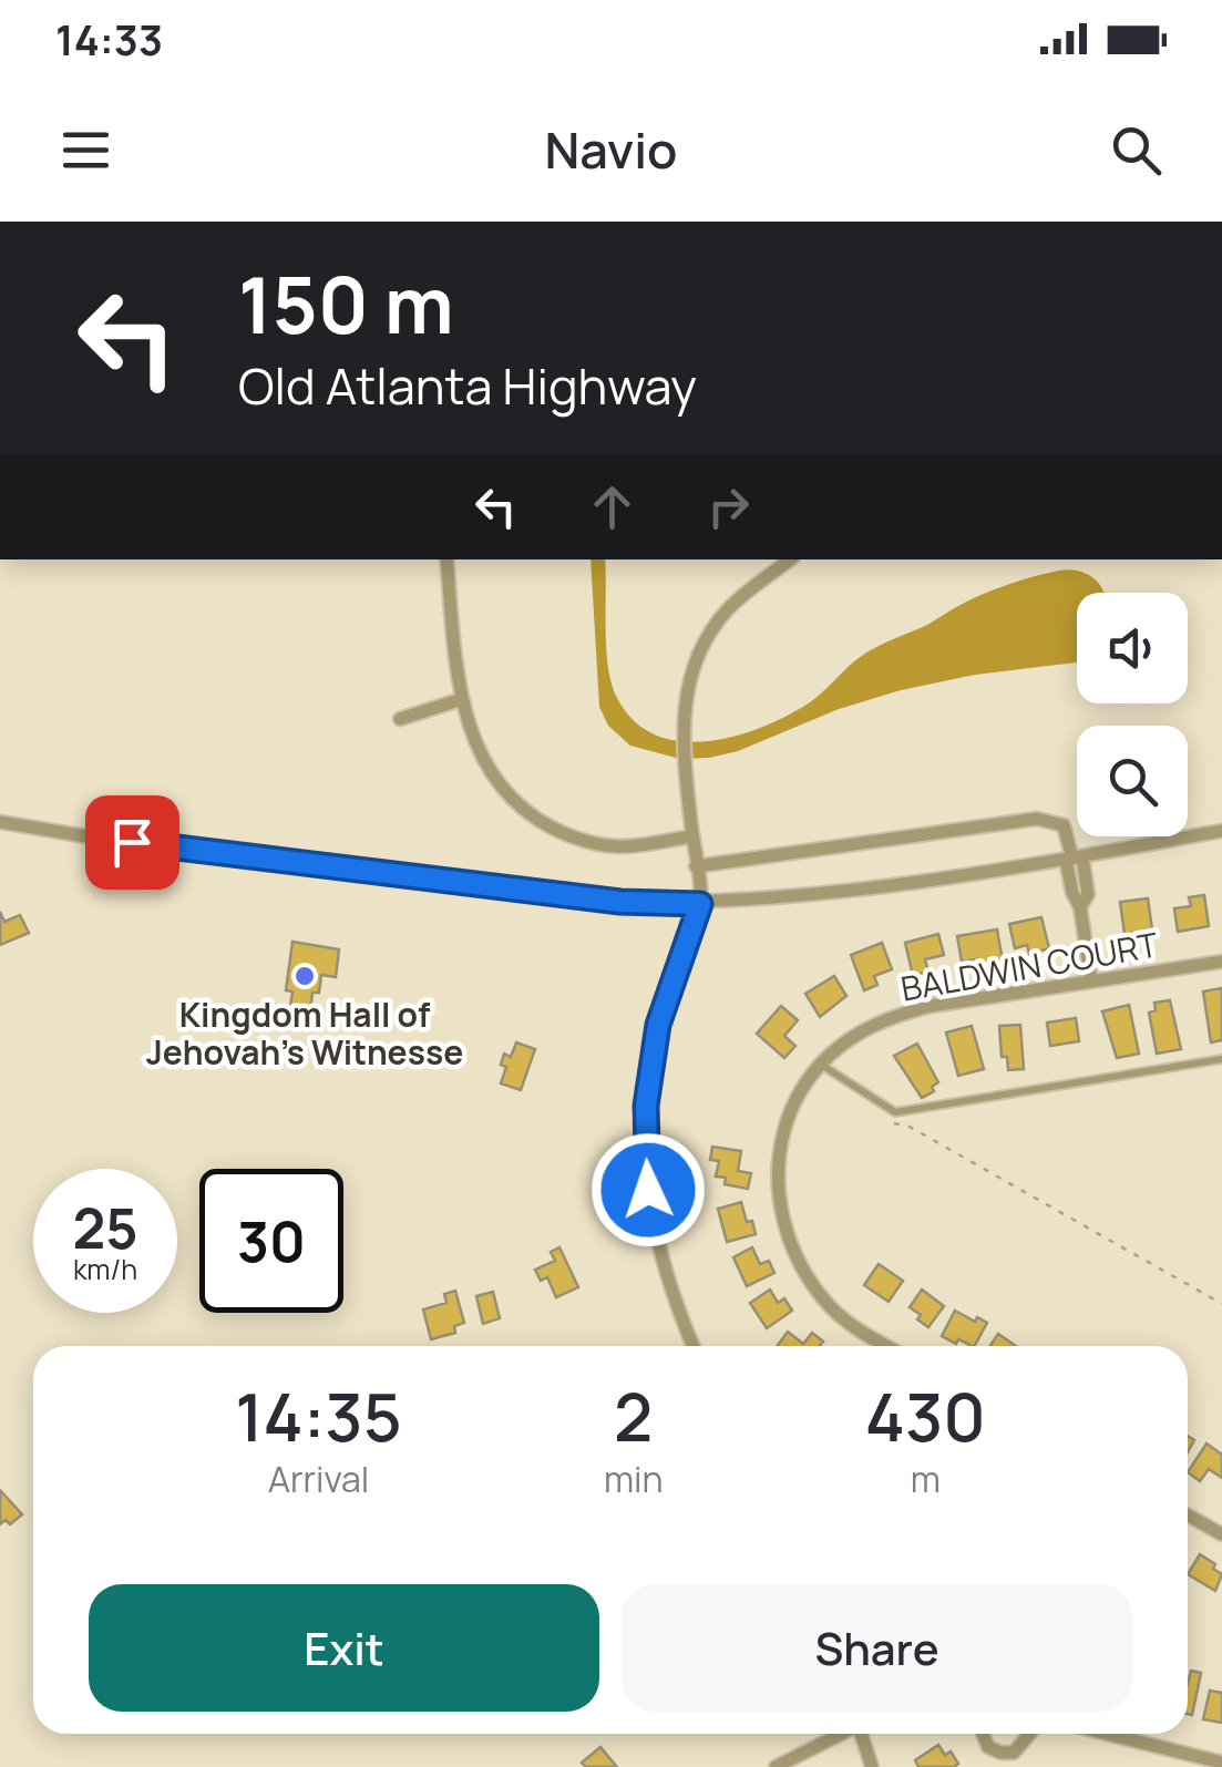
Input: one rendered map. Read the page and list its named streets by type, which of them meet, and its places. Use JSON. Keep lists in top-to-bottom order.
{
  "streets": {
    "street": ["BALDWIN COURT"]
  },
  "places": ["Kingdom Hall of Jehovah’s Witnesse"],
  "page": {
    "status": "14:33",
    "header": "Navio",
    "turn": ["150 m", "Old Atlanta Highway"],
    "speed": "25 km/h",
    "limit": "30",
    "eta": [
      "14:35",
      "Arrival",
      "2",
      "min",
      "430",
      "m"
    ],
    "buttons": ["Exit", "Share"]
  }
}
